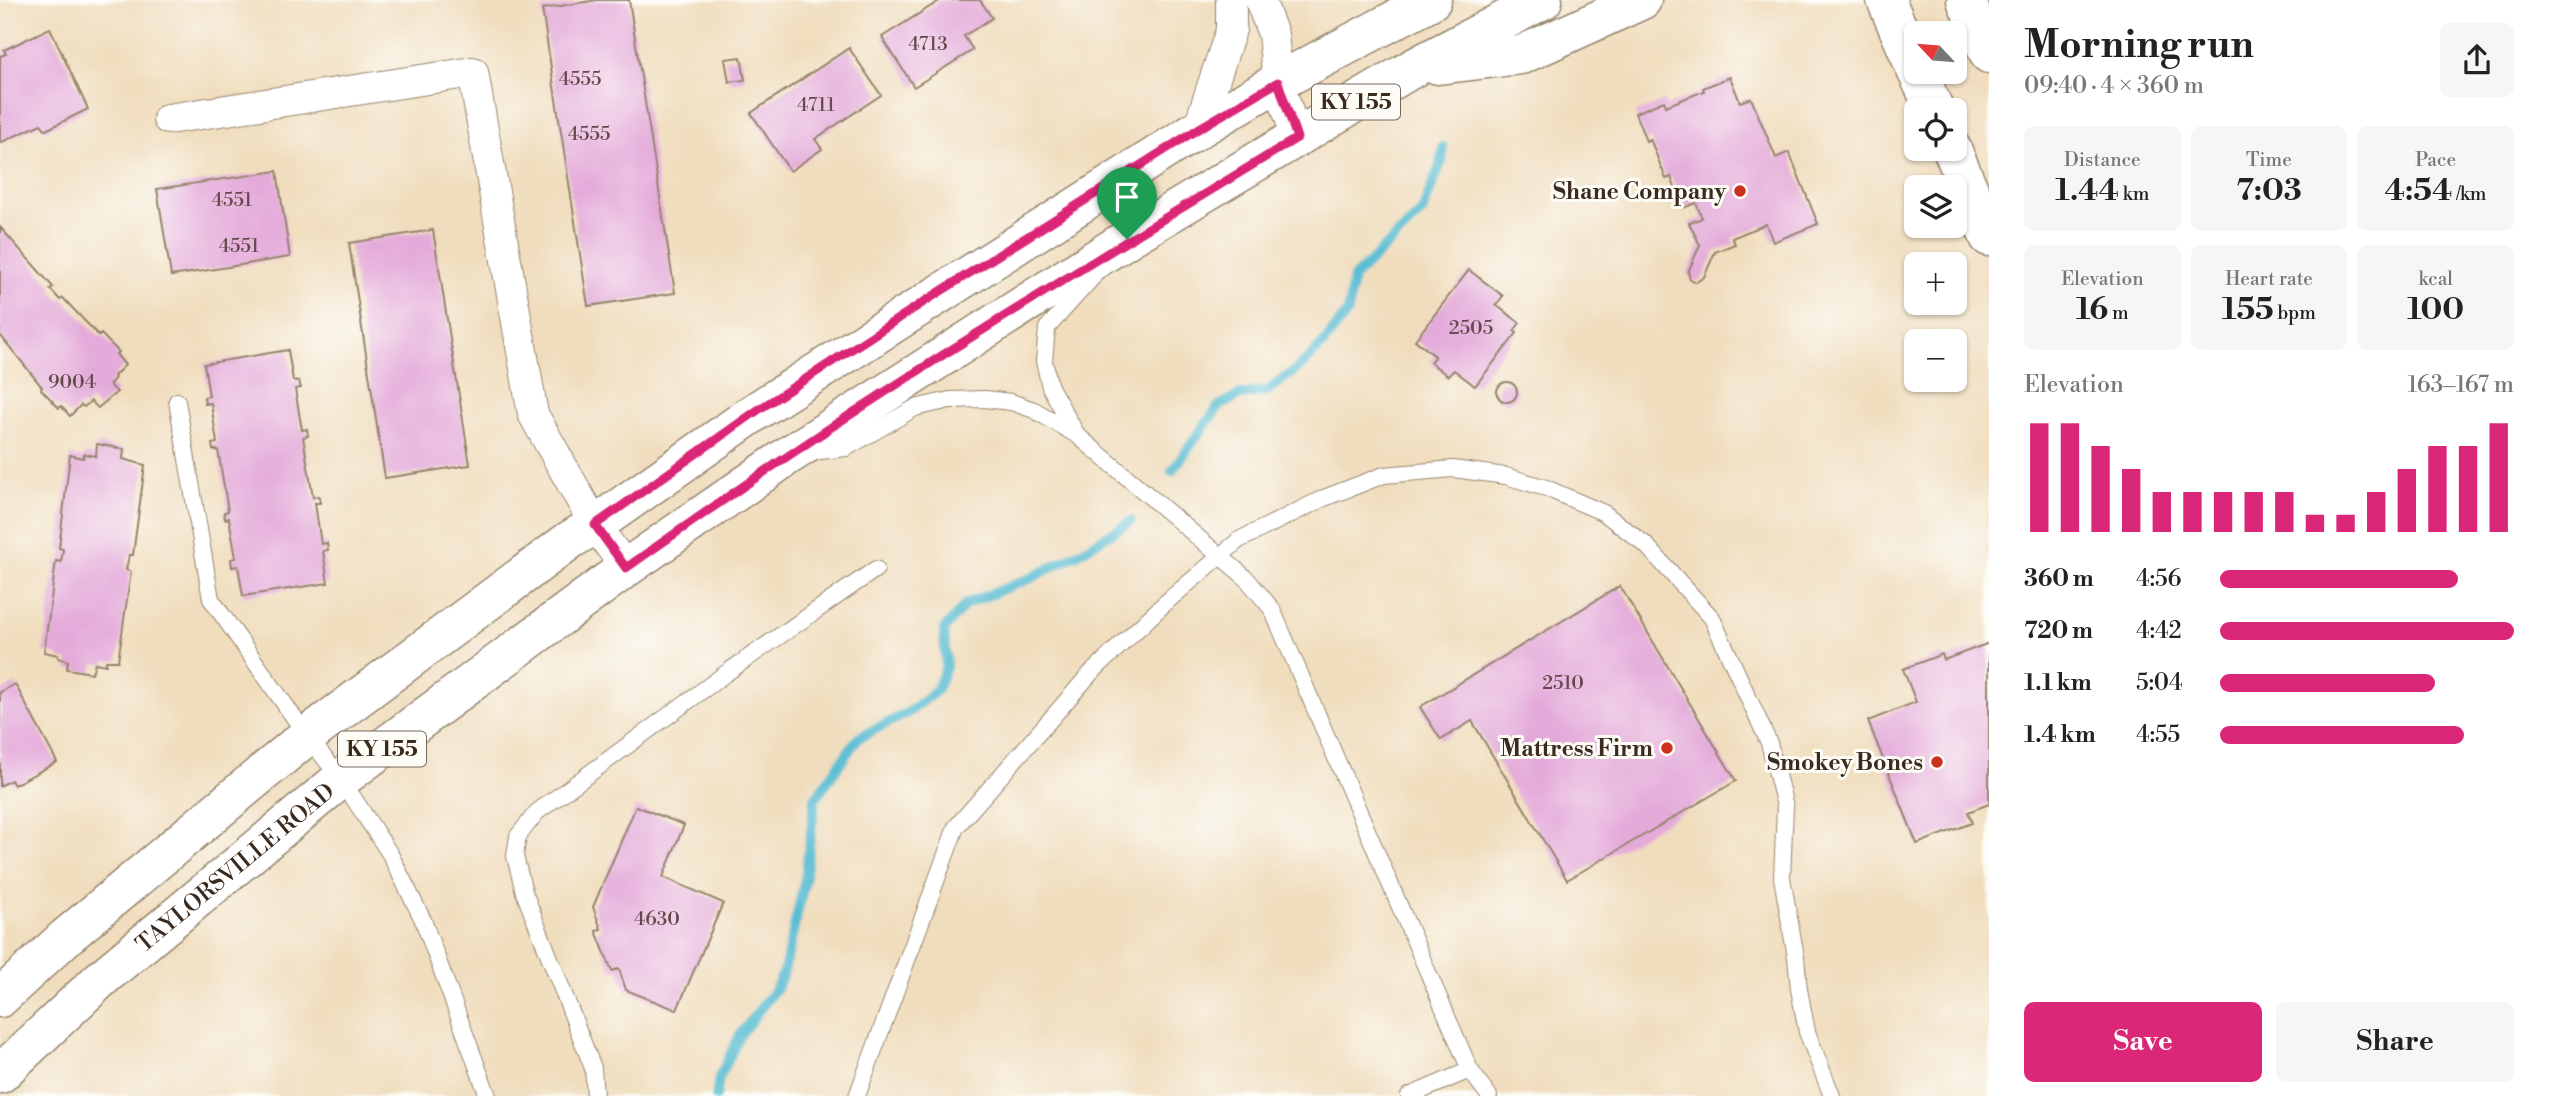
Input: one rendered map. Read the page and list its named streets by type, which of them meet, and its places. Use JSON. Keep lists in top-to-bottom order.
{
  "streets": {
    "main road": ["KY 155", "TAYLORSVILLE ROAD"]
  },
  "places": ["Shane Company", "Mattress Firm", "Smokey Bones"],
  "house_numbers": [
    "4713",
    "4555",
    "4711",
    "4555",
    "4551",
    "4551",
    "2505",
    "9004",
    "2510",
    "4630"
  ],
  "north": "top left",
  "page": {
    "heading": ["Morning run", "09:40 · 4 × 360 m"],
    "map_buttons": ["+", "−"],
    "stats": [
      ["Distance", "1.44 km"],
      ["Time", "7:03"],
      ["Pace", "4:54 /km"],
      ["Elevation", "16 m"],
      ["Heart rate", "155 bpm"],
      ["kcal", "100"]
    ],
    "chart": ["Elevation", "163–167 m"],
    "list": [
      {
        "name": "360 m",
        "note": "4:56"
      },
      {
        "name": "720 m",
        "note": "4:42"
      },
      {
        "name": "1.1 km",
        "note": "5:04"
      },
      {
        "name": "1.4 km",
        "note": "4:55"
      }
    ],
    "buttons": ["Save", "Share"]
  }
}
